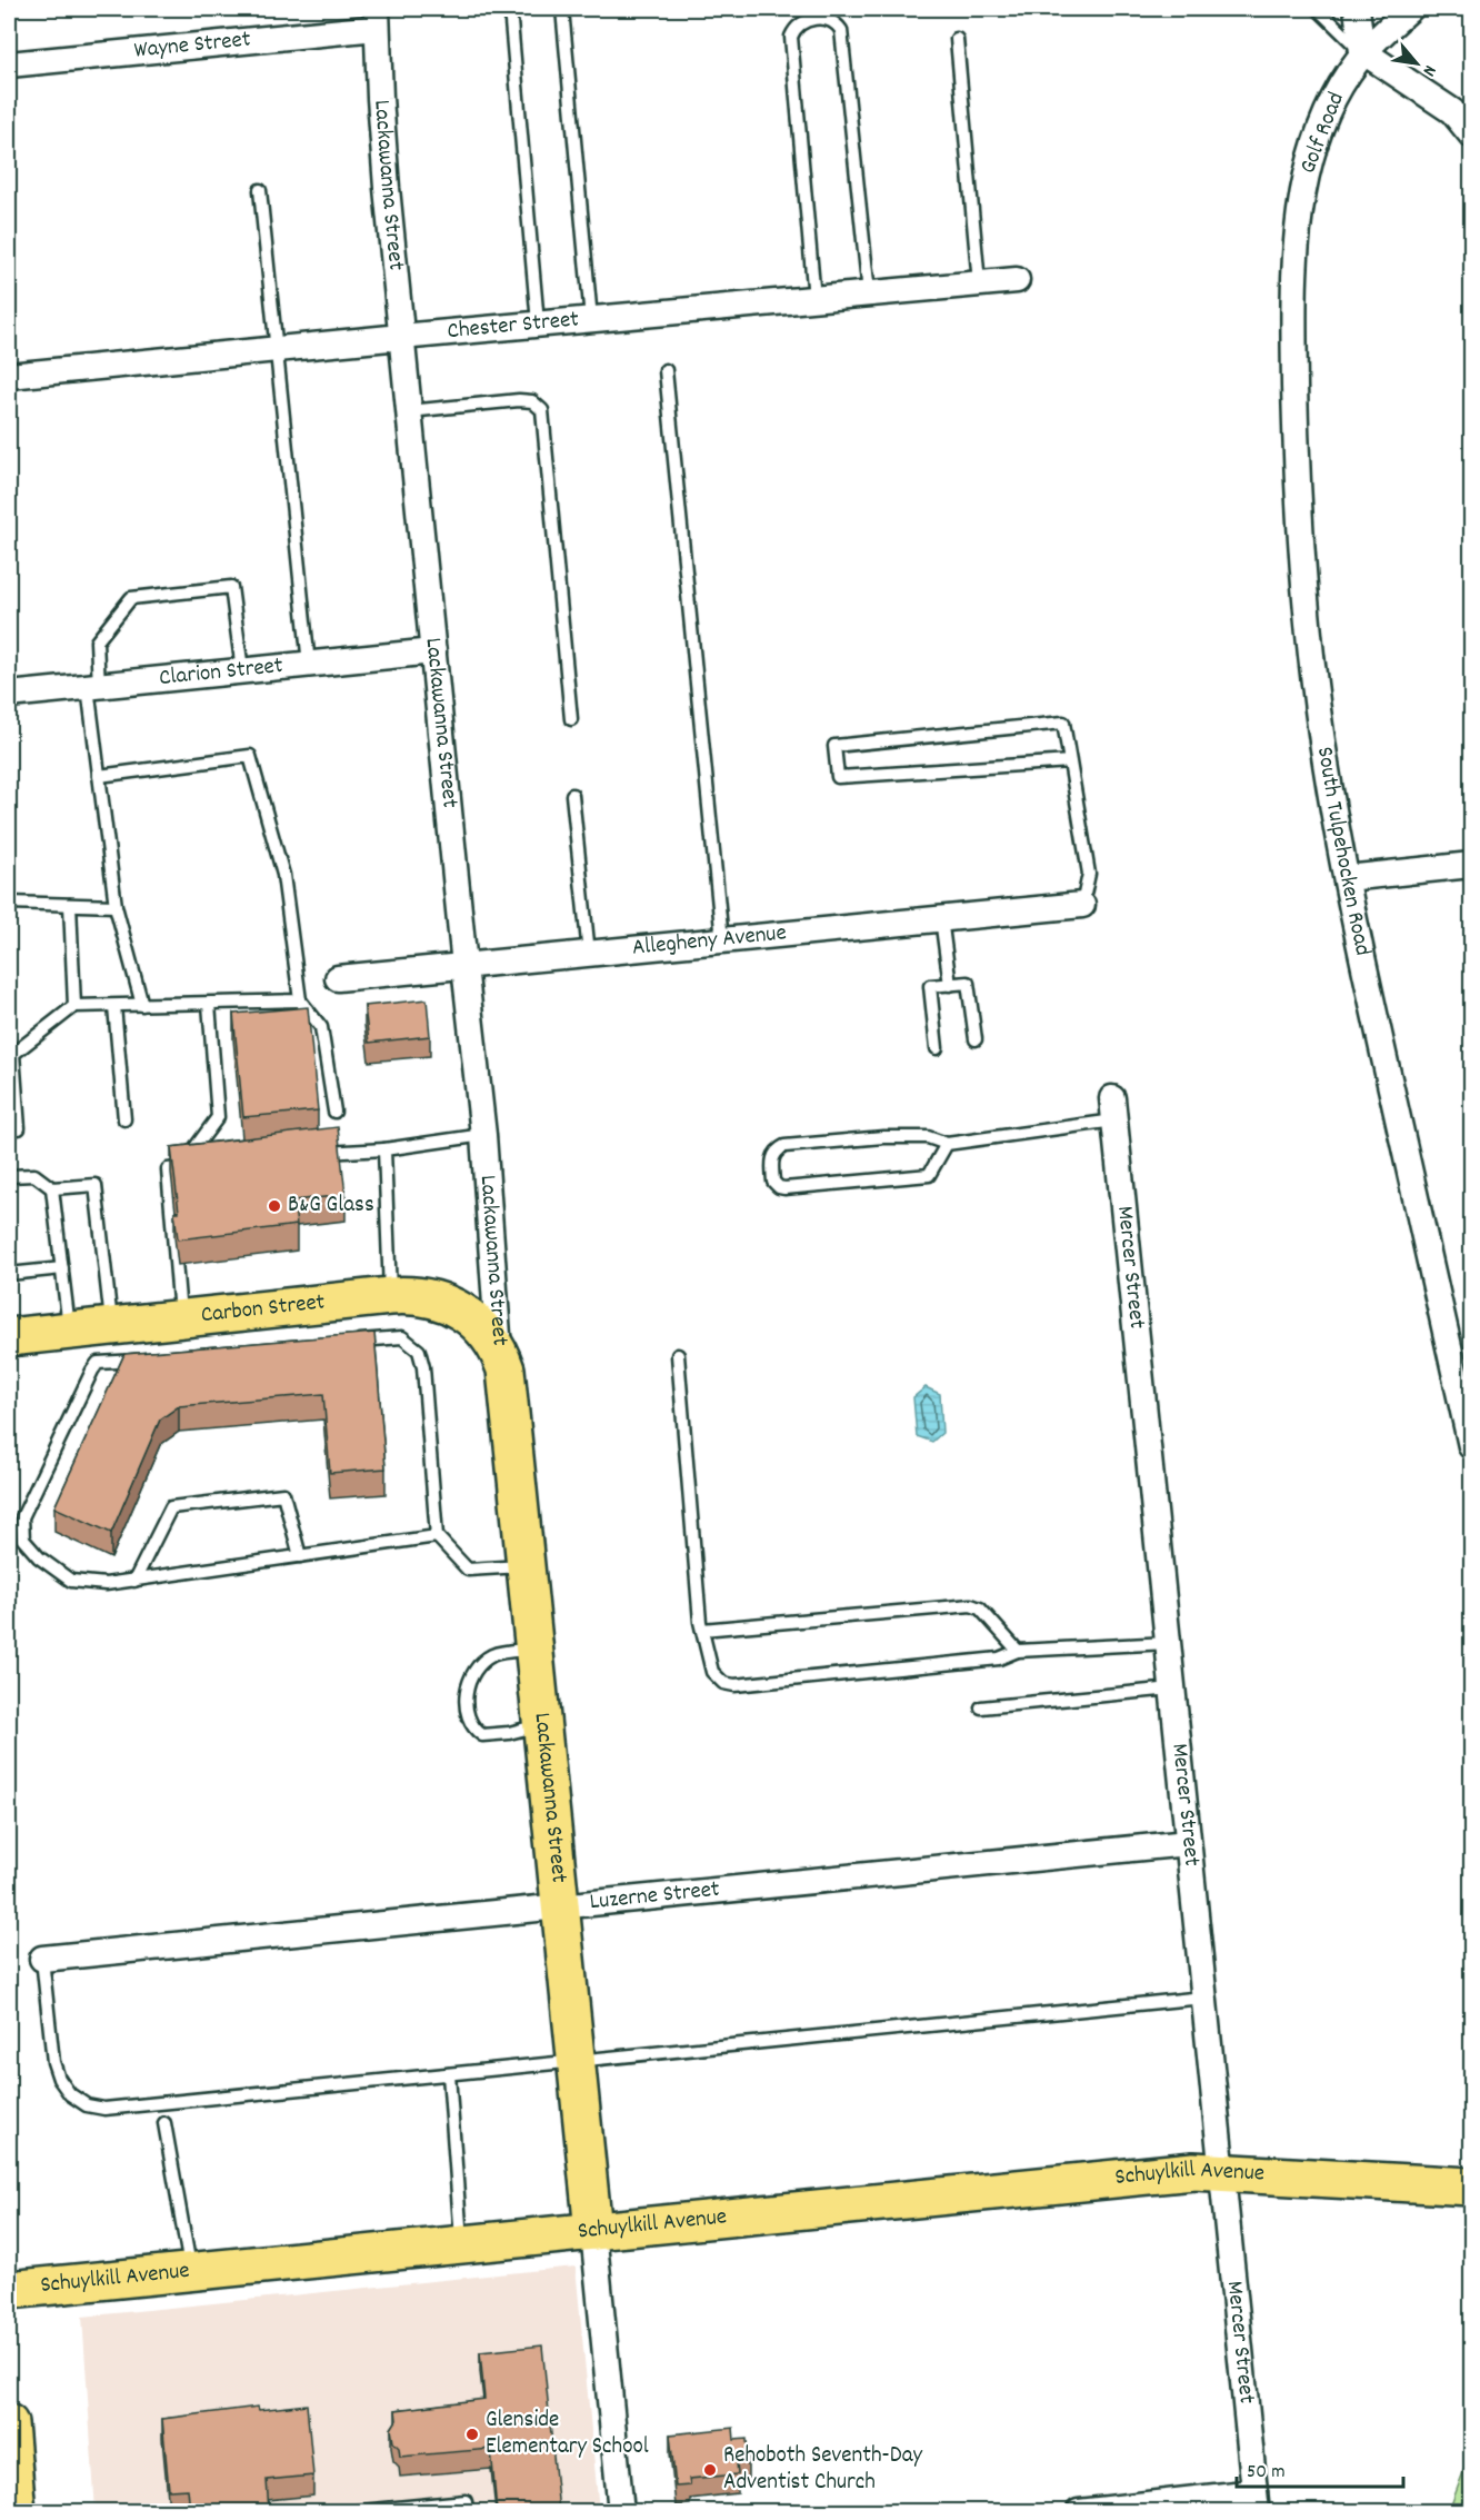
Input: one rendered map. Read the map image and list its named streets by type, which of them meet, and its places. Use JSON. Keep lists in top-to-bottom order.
{
  "streets": {
    "main road": ["Lackawanna Street", "Carbon Street", "Schuylkill Avenue"],
    "street": [
      "Wayne Street",
      "Golf Road",
      "Chester Street",
      "Clarion Street",
      "South Tulpehocken Road",
      "Allegheny Avenue",
      "Mercer Street",
      "Luzerne Street"
    ]
  },
  "crossings": [
    ["Wayne Street", "Lackawanna Street"],
    ["Golf Road", "South Tulpehocken Road"],
    ["Lackawanna Street", "Chester Street"],
    ["Lackawanna Street", "Clarion Street"],
    ["Lackawanna Street", "Allegheny Avenue"],
    ["Lackawanna Street", "Carbon Street"],
    ["Lackawanna Street", "Luzerne Street"],
    ["Lackawanna Street", "Schuylkill Avenue"],
    ["Mercer Street", "Luzerne Street"],
    ["Mercer Street", "Schuylkill Avenue"]
  ],
  "places": ["B&G Glass", "Glenside Elementary School", "Rehoboth Seventh-Day Adventist Church"],
  "scale_bar": "50 m",
  "north": "bottom right"
}
